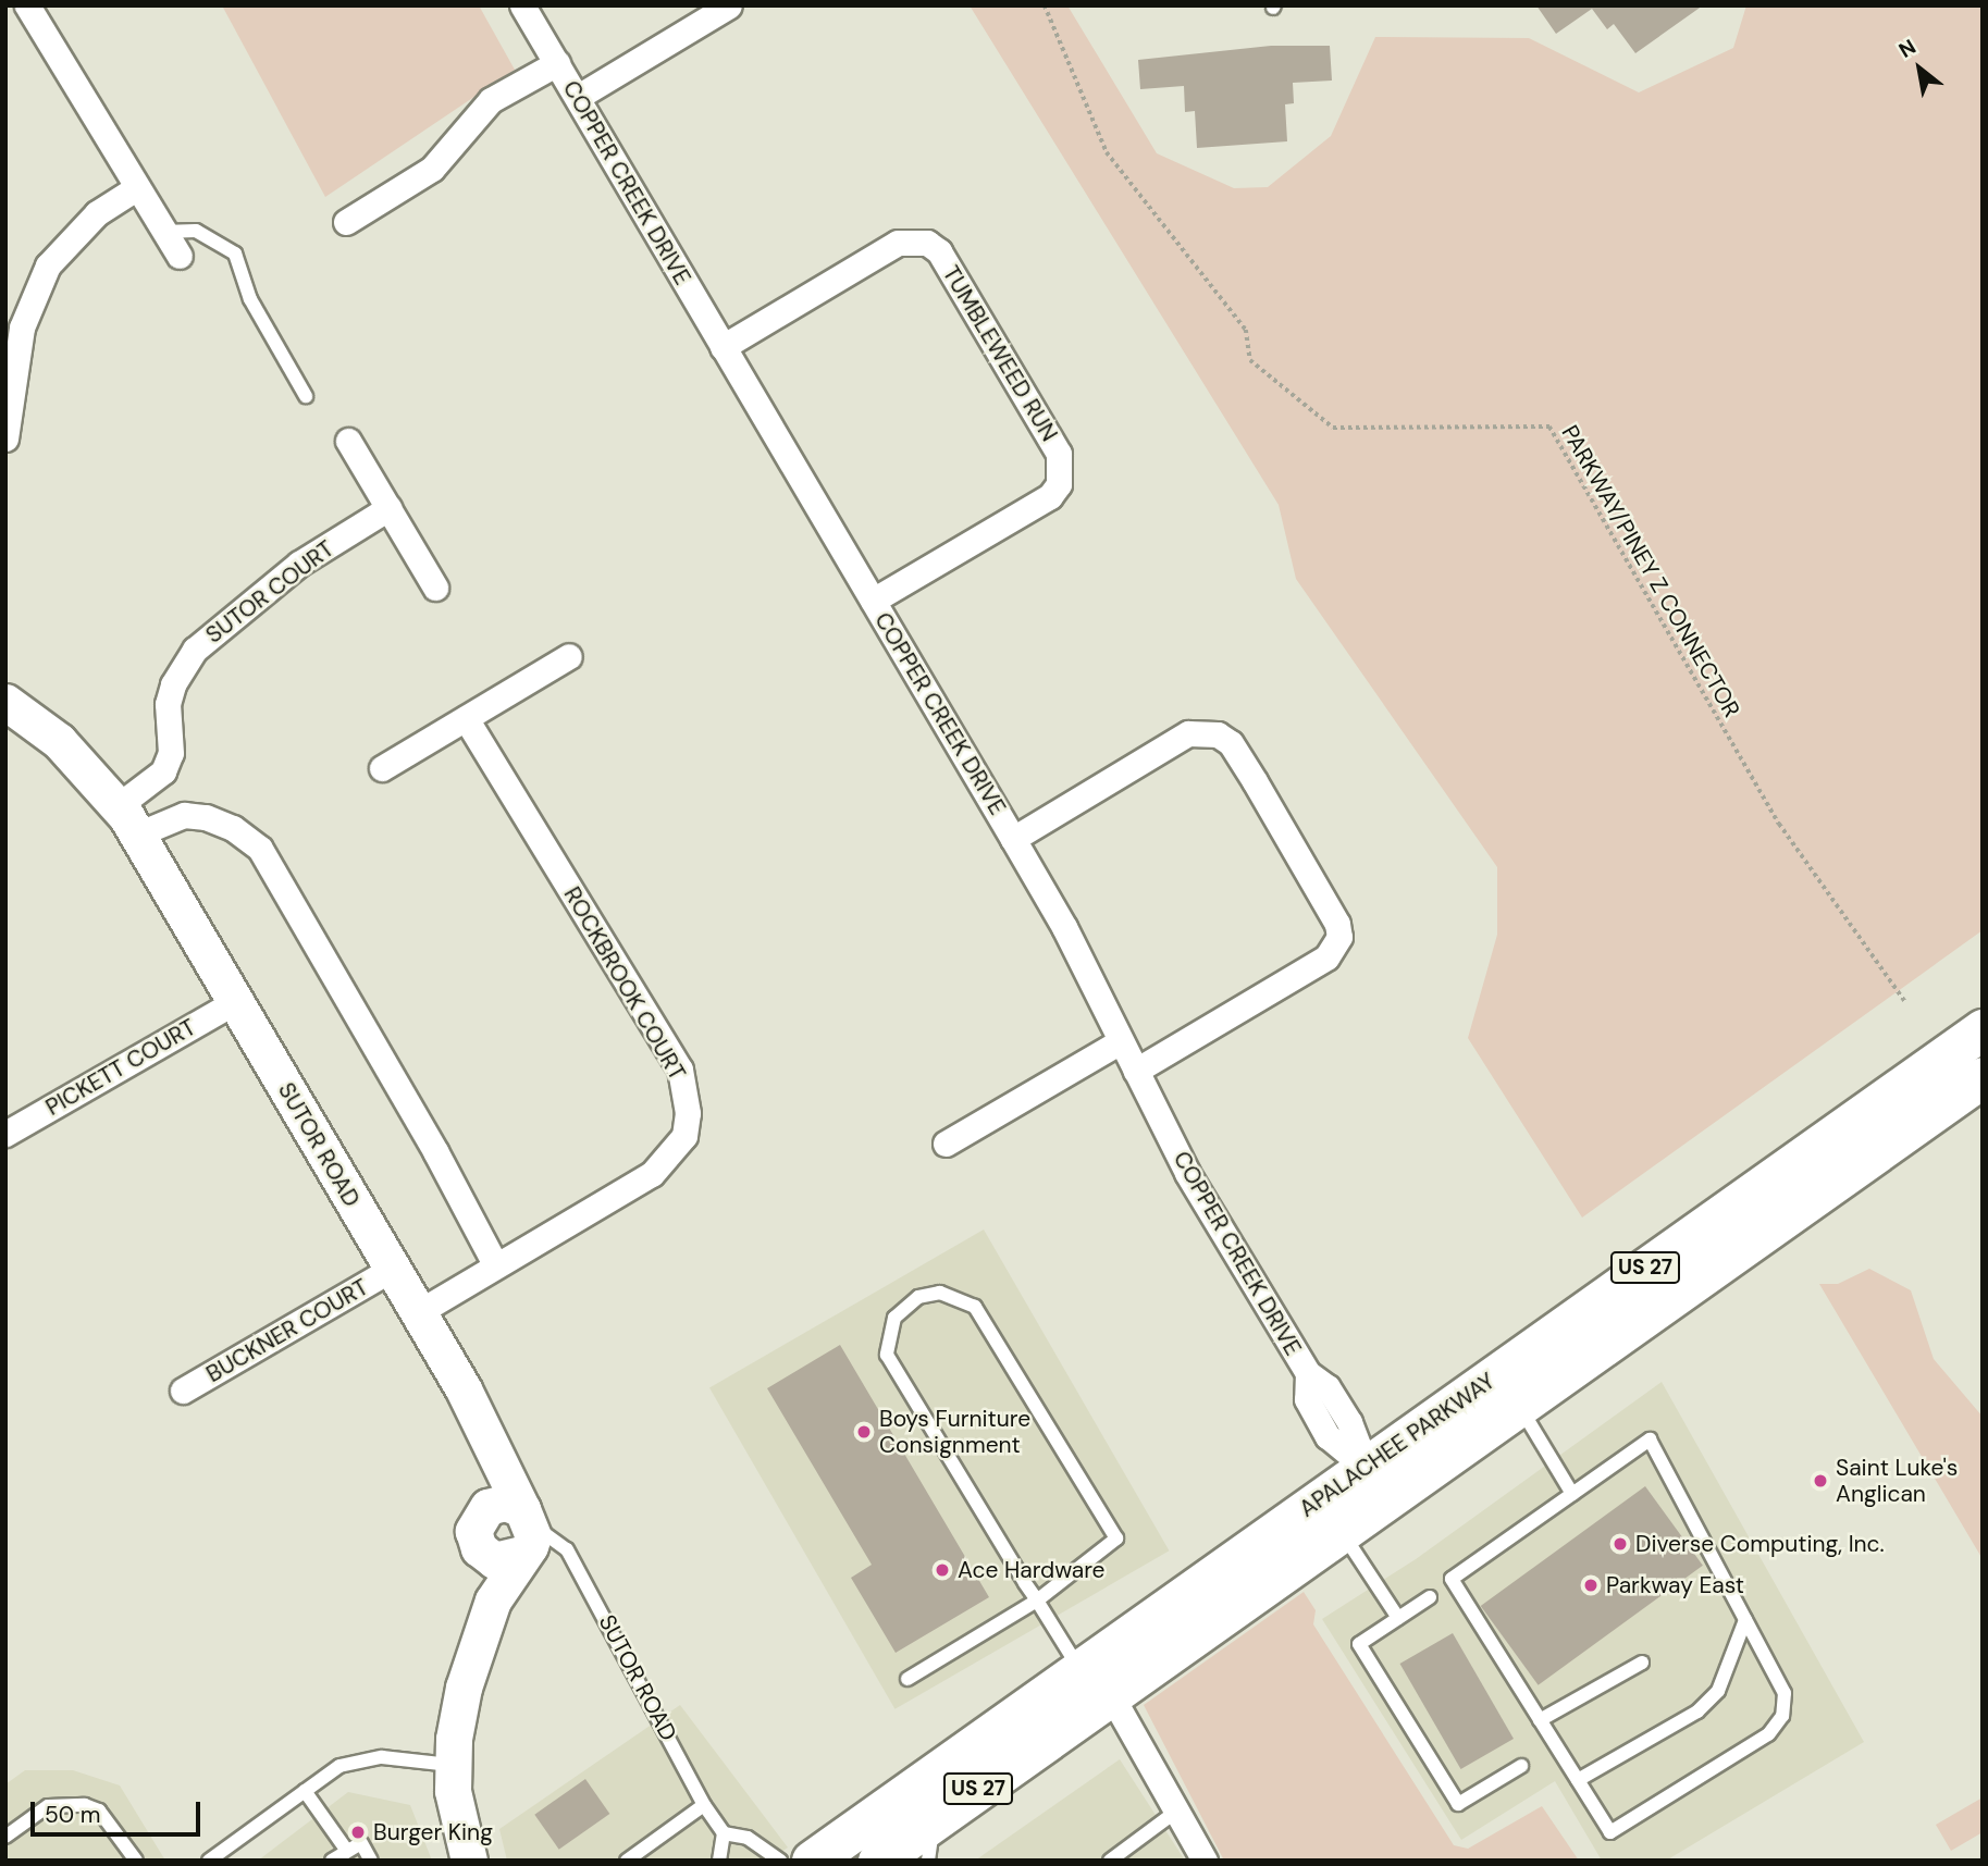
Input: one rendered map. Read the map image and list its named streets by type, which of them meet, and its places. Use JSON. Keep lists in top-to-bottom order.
{
  "streets": {
    "main road": ["US 27", "APALACHEE PARKWAY"],
    "street": [
      "COPPER CREEK DRIVE",
      "TUMBLEWEED RUN",
      "SUTOR COURT",
      "ROCKBROOK COURT",
      "PICKETT COURT",
      "SUTOR ROAD",
      "BUCKNER COURT"
    ],
    "path": ["PARKWAY/PINEY Z CONNECTOR"]
  },
  "crossings": [
    ["COPPER CREEK DRIVE", "TUMBLEWEED RUN"],
    ["COPPER CREEK DRIVE", "APALACHEE PARKWAY"],
    ["SUTOR COURT", "SUTOR ROAD"],
    ["ROCKBROOK COURT", "SUTOR ROAD"],
    ["PICKETT COURT", "SUTOR ROAD"],
    ["SUTOR ROAD", "BUCKNER COURT"]
  ],
  "places": [
    "Boys Furniture Consignment",
    "Saint Luke's Anglican",
    "Diverse Computing, Inc.",
    "Ace Hardware",
    "Parkway East",
    "Burger King"
  ],
  "scale_bar": "50 m",
  "north": "top left"
}
